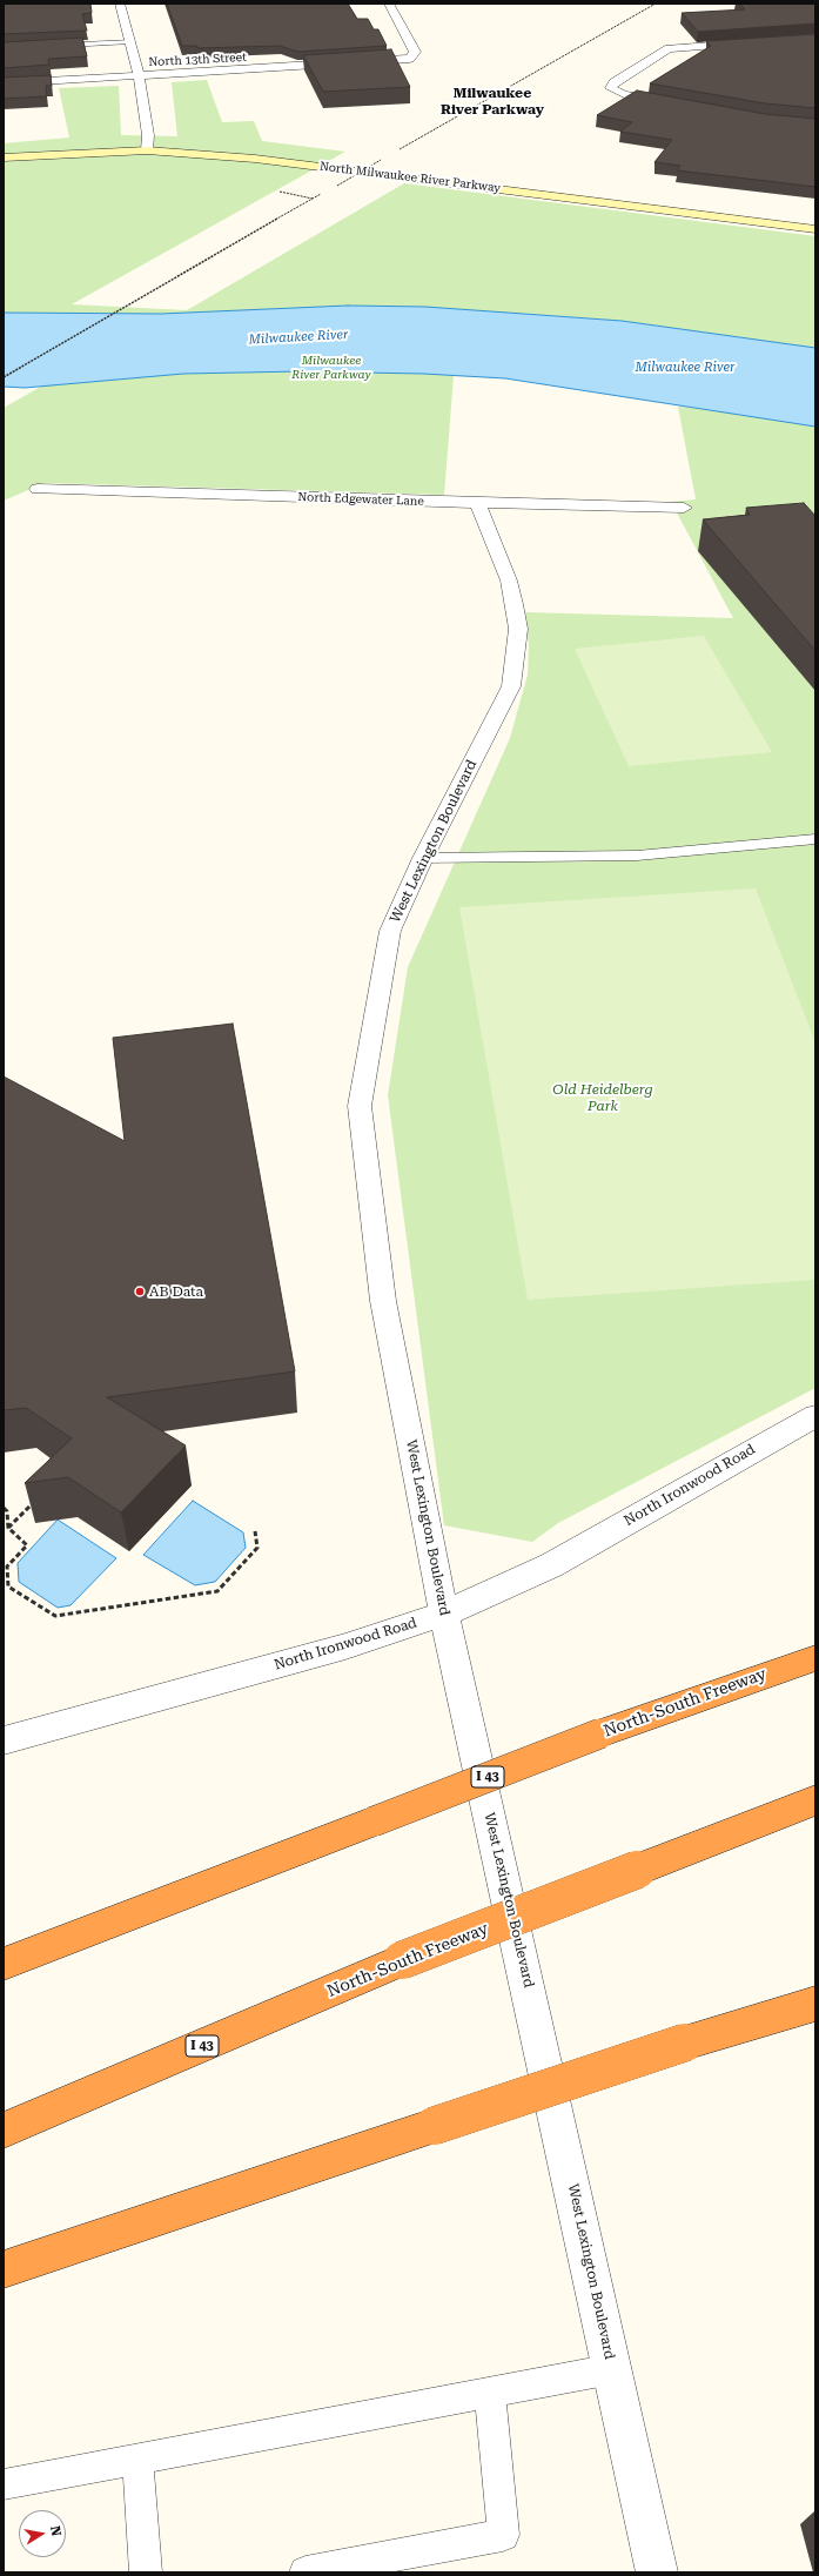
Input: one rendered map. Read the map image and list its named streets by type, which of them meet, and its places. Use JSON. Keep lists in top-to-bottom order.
{
  "streets": {
    "highway": ["North-South Freeway", "I 43"],
    "street": [
      "North 13th Street",
      "North Milwaukee River Parkway",
      "North Edgewater Lane",
      "West Lexington Boulevard",
      "North Ironwood Road"
    ]
  },
  "crossings": [
    ["North Edgewater Lane", "West Lexington Boulevard"],
    ["West Lexington Boulevard", "North Ironwood Road"]
  ],
  "districts": ["Milwaukee River Parkway"],
  "water": ["Milwaukee River"],
  "parks": ["Milwaukee River Parkway", "Old Heidelberg Park"],
  "places": ["AB Data"],
  "north": "right"
}
